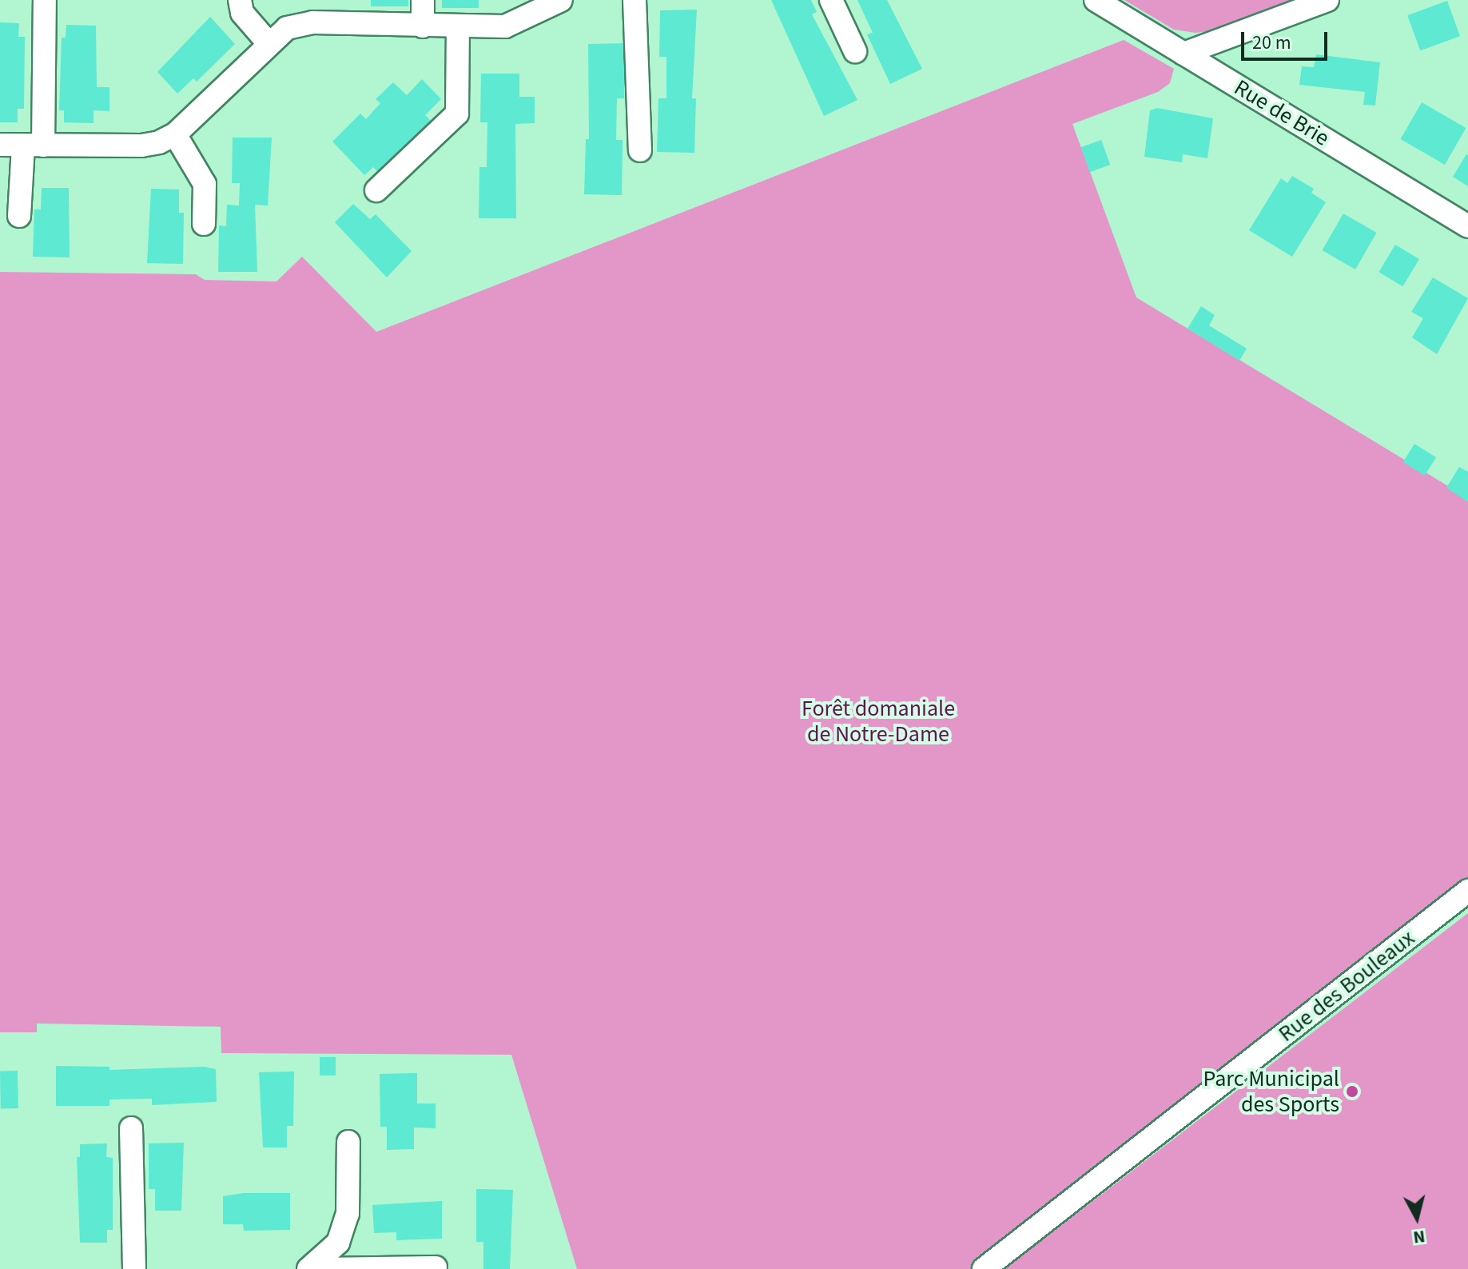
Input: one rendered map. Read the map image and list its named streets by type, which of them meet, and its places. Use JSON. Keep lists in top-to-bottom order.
{
  "streets": {
    "street": ["Rue de Brie", "Rue des Bouleaux"]
  },
  "parks": ["Forêt domaniale de Notre-Dame"],
  "places": ["Parc Municipal des Sports"],
  "scale_bar": "20 m",
  "north": "bottom"
}
